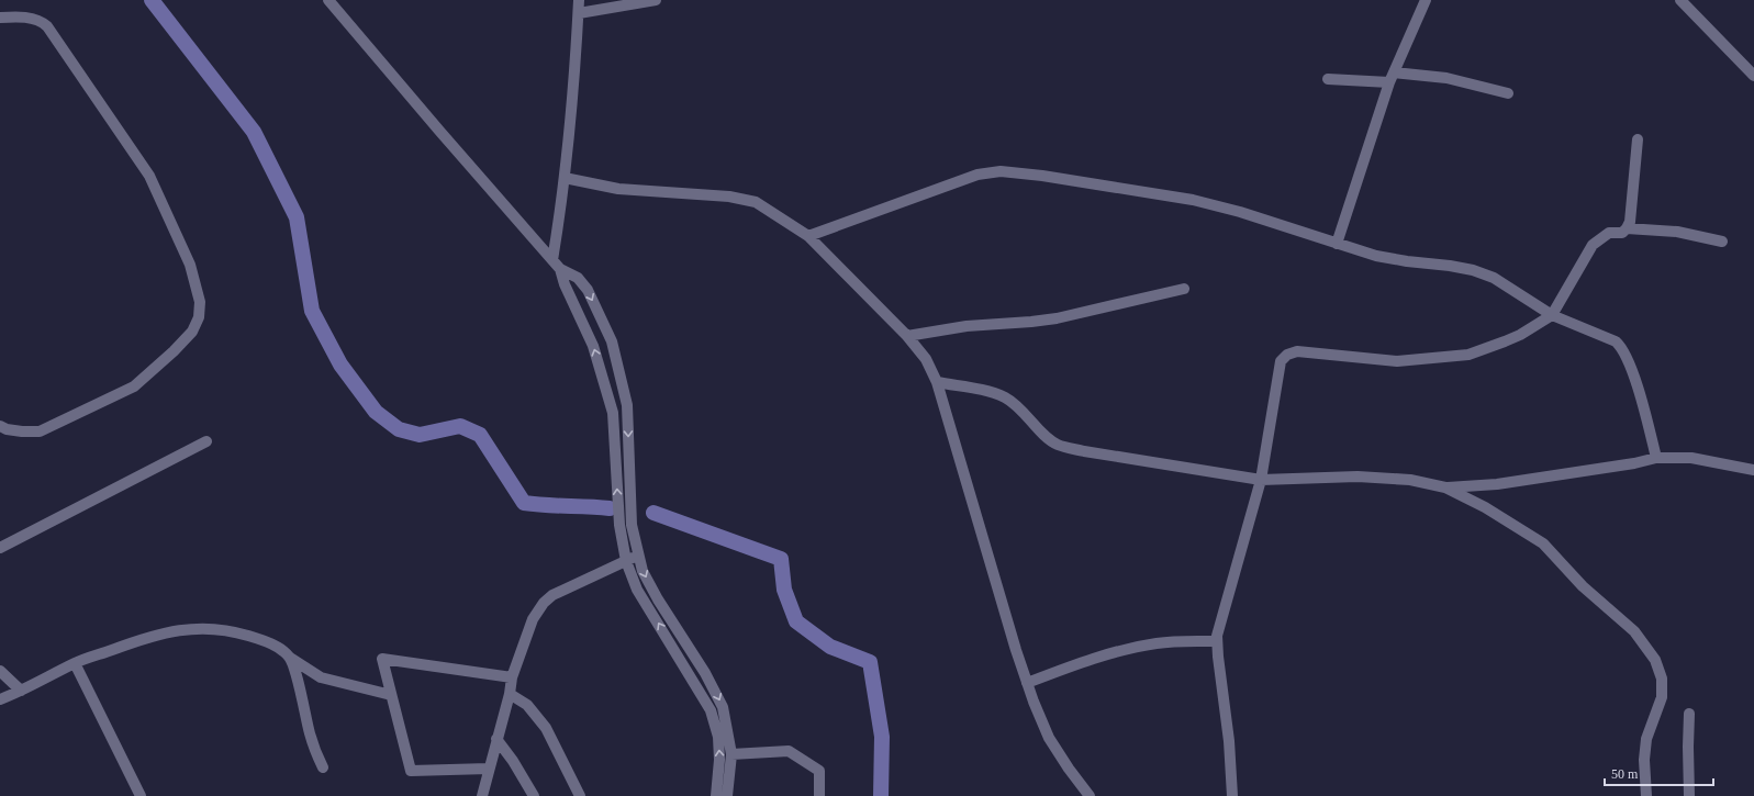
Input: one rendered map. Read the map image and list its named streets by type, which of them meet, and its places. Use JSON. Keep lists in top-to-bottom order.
{
  "scale_bar": "50 m"
}
